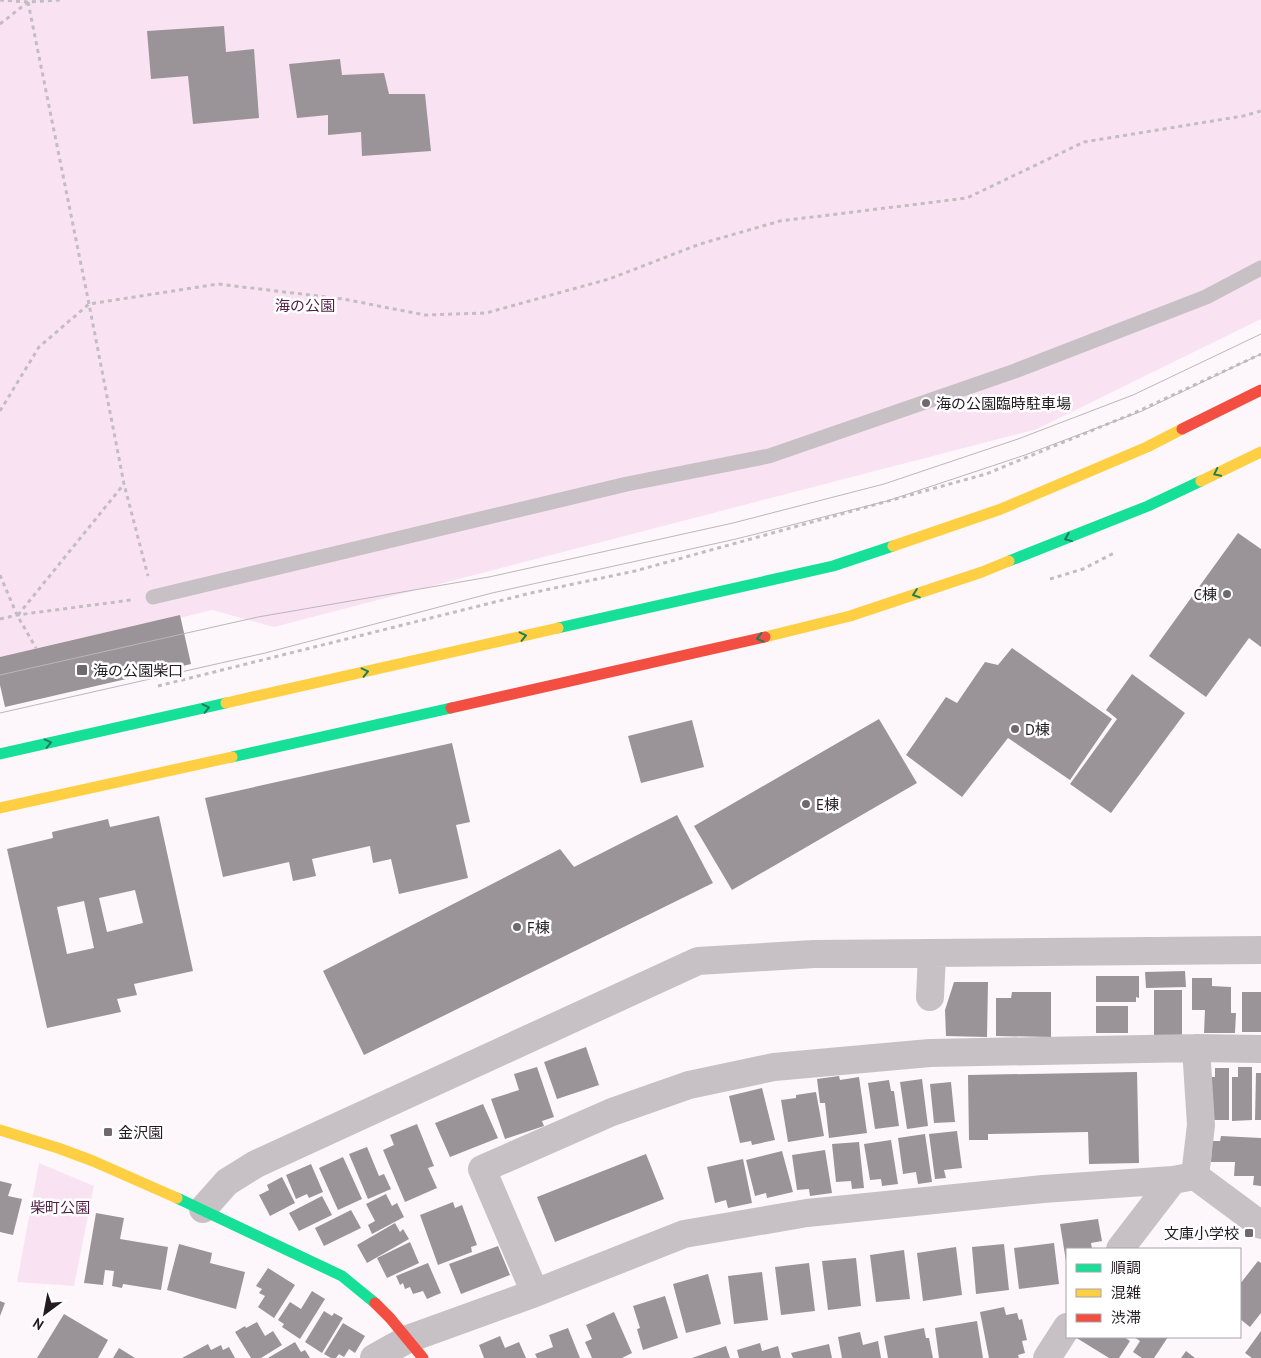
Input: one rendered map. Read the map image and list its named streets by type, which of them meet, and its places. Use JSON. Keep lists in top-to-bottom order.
{
  "parks": ["海の公園", "柴町公園"],
  "places": {
    "other": [
      "海の公園臨時駐車場",
      "C棟",
      "D棟",
      "E棟",
      "F棟"
    ],
    "transit": ["海の公園柴口", "金沢園", "文庫小学校"]
  },
  "legend": ["順調", "混雑", "渋滞"],
  "north": "bottom left"
}
